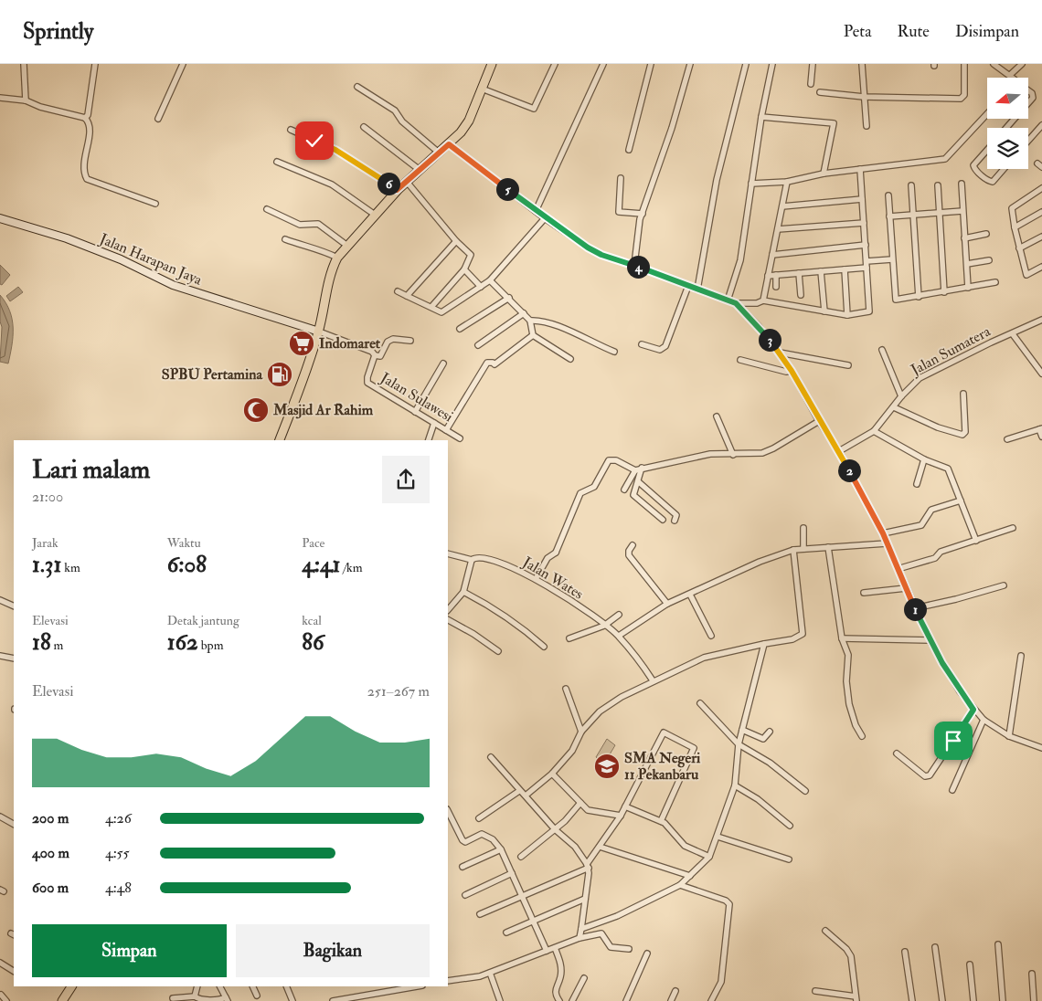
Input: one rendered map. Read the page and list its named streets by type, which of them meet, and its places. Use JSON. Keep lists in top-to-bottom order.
{
  "streets": {
    "street": [
      "Jalan Harapan Jaya",
      "Jalan Sumatera",
      "Jalan Sulawesi",
      "Jalan Wates"
    ]
  },
  "crossings": [
    ["Jalan Harapan Jaya", "Jalan Sulawesi"]
  ],
  "places": {
    "supermarket": ["Indomaret"],
    "fuel station": ["SPBU Pertamina"],
    "mosque": ["Masjid Ar Rahim"],
    "school or university": ["SMA Negeri 11 Pekanbaru"]
  },
  "north": "left",
  "page": {
    "header": "Sprintly",
    "nav": ["Peta", "Rute", "Disimpan"],
    "pins": [
      "6",
      "5",
      "4",
      "3",
      "2",
      "1"
    ],
    "heading": ["Lari malam", "21:00"],
    "stats": [
      ["Jarak", "1.31 km"],
      ["Waktu", "6:08"],
      ["Pace", "4:41 /km"],
      ["Elevasi", "18 m"],
      ["Detak jantung", "162 bpm"],
      ["kcal", "86"]
    ],
    "chart": ["Elevasi", "251–267 m"],
    "list": [
      {
        "name": "200 m",
        "note": "4:26"
      },
      {
        "name": "400 m",
        "note": "4:55"
      },
      {
        "name": "600 m",
        "note": "4:48"
      }
    ],
    "buttons": ["Simpan", "Bagikan"]
  }
}
